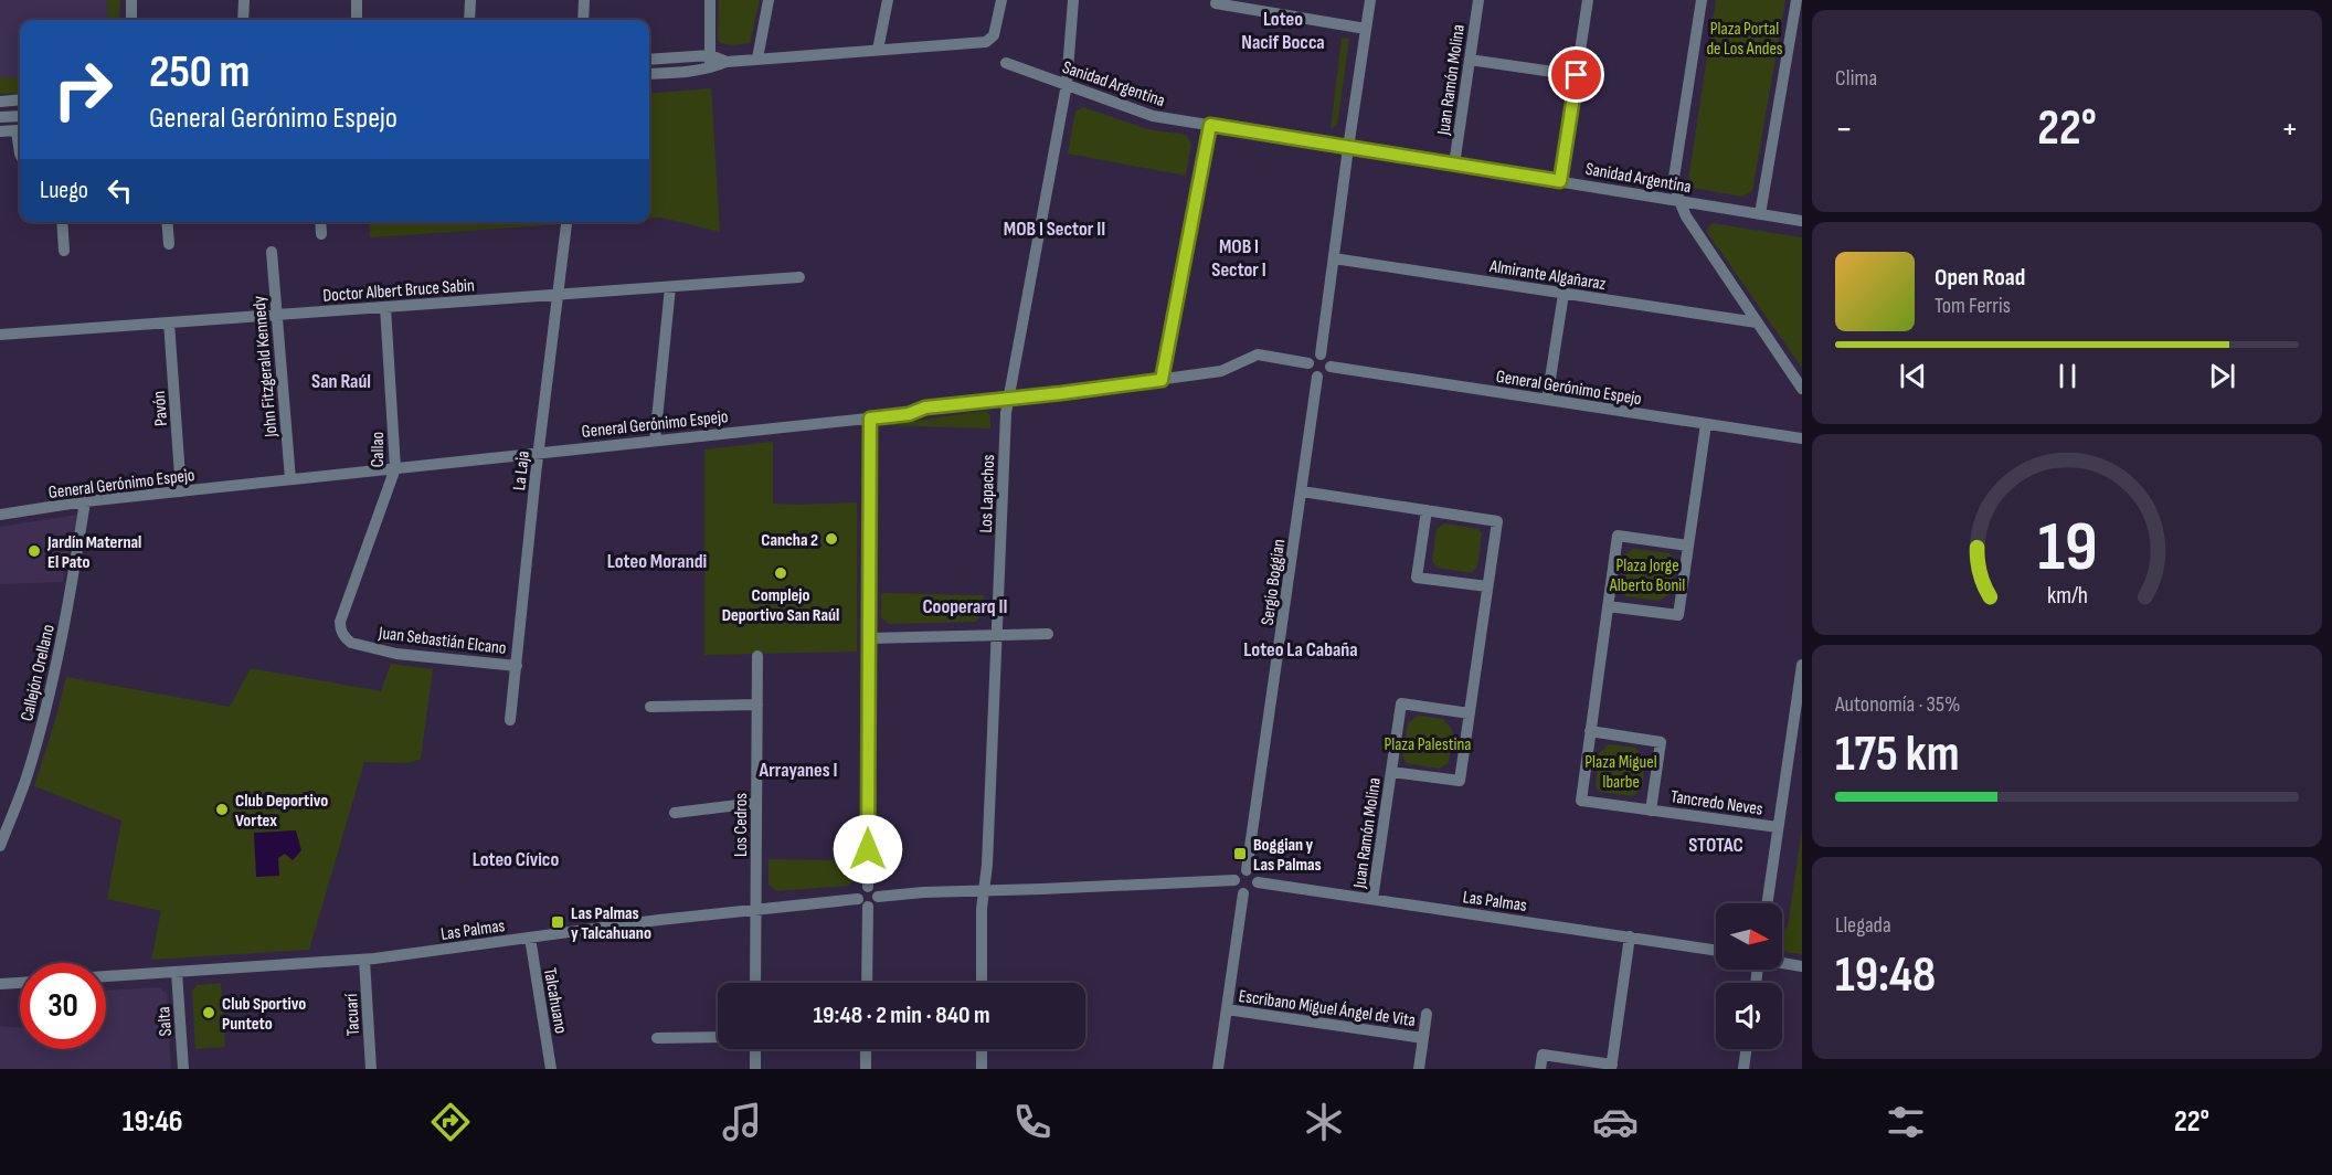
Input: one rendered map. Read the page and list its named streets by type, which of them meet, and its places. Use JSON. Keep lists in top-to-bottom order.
{
  "streets": {
    "street": [
      "Juan Ramón Molina",
      "Sanidad Argentina",
      "Almirante Algañaraz",
      "Doctor Albert Bruce Sabin",
      "John Fitzgerald Kennedy",
      "General Gerónimo Espejo",
      "Pavón",
      "Callao",
      "La Laja",
      "Los Lapachos",
      "Sergio Boggian",
      "Juan Sebastián Elcano",
      "Callejón Orellano",
      "Tancredo Neves",
      "Los Cedros",
      "Las Palmas",
      "Talcahuano",
      "Escribano Miguel Ángel de Vita",
      "Tacuarí",
      "Salta"
    ]
  },
  "crossings": [
    ["Juan Ramón Molina", "Sanidad Argentina"],
    ["Juan Ramón Molina", "Sergio Boggian"],
    ["Juan Ramón Molina", "Las Palmas"],
    ["Sanidad Argentina", "Los Lapachos"],
    ["Doctor Albert Bruce Sabin", "John Fitzgerald Kennedy"],
    ["Doctor Albert Bruce Sabin", "Pavón"],
    ["Doctor Albert Bruce Sabin", "Callao"],
    ["Doctor Albert Bruce Sabin", "La Laja"],
    ["John Fitzgerald Kennedy", "General Gerónimo Espejo"],
    ["General Gerónimo Espejo", "Pavón"],
    ["General Gerónimo Espejo", "Callao"],
    ["General Gerónimo Espejo", "La Laja"],
    ["General Gerónimo Espejo", "Los Lapachos"],
    ["General Gerónimo Espejo", "Sergio Boggian"],
    ["General Gerónimo Espejo", "Callejón Orellano"],
    ["Callao", "Juan Sebastián Elcano"],
    ["La Laja", "Juan Sebastián Elcano"],
    ["Sergio Boggian", "Las Palmas"],
    ["Los Cedros", "Las Palmas"],
    ["Las Palmas", "Talcahuano"],
    ["Las Palmas", "Tacuarí"],
    ["Las Palmas", "Salta"]
  ],
  "districts": [
    "Loteo Nacif Bocca",
    "MOB I Sector II",
    "MOB I Sector I",
    "San Raúl",
    "Loteo Morandi",
    "Cooperarq II",
    "Loteo La Cabaña",
    "Arrayanes I",
    "STOTAC",
    "Loteo Cívico"
  ],
  "parks": [
    "Plaza Portal de Los Andes",
    "Plaza Jorge Alberto Bonil",
    "Plaza Palestina",
    "Plaza Miguel Ibarbe"
  ],
  "places": {
    "other": [
      "Cancha 2",
      "Jardín Maternal El Pato",
      "Complejo Deportivo San Raúl",
      "Club Deportivo Vortex",
      "Club Sportivo Punteto"
    ],
    "transit": ["Boggian y Las Palmas", "Las Palmas y Talcahuano"]
  },
  "north": "right",
  "page": {
    "tile": [
      "Clima",
      ["Autonomía · 35%", "175 km"],
      ["Llegada", "19:48"]
    ],
    "turn": ["250 m", "General Gerónimo Espejo"],
    "heat": ["−", "22°", "+"],
    "then": "Luego",
    "song": ["Open Road", "Tom Ferris"],
    "limit": "30",
    "trip": "19:48 · 2 min · 840 m",
    "tabs": ["19:46", "22°"],
    "gauge": ["19", "km/h"]
  }
}
